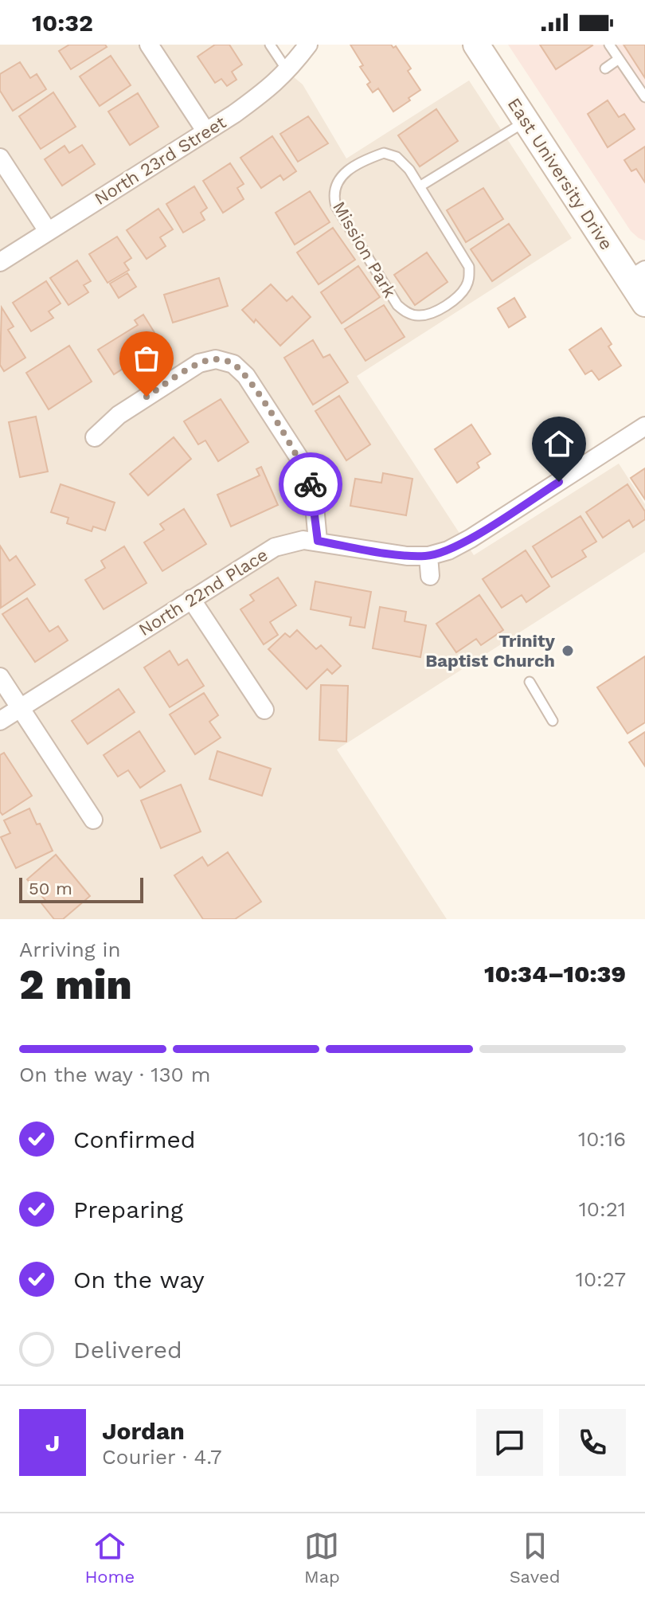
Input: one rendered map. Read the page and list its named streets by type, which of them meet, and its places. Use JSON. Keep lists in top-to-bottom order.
{
  "streets": {
    "main road": ["East University Drive"],
    "street": ["North 23rd Street", "North 22nd Place"],
    "lane": ["Mission Park"]
  },
  "places": ["Trinity Baptist Church"],
  "scale_bar": "50 m",
  "page": {
    "status": "10:32",
    "scale": "50 m",
    "heading": ["2 min", "Arriving in", "10:34–10:39"],
    "panel": ["Jordan", "Courier · 4.7"],
    "bar": "On the way · 130 m",
    "list": [
      ["Confirmed", "10:16"],
      ["Preparing", "10:21"],
      ["On the way", "10:27"],
      "Delivered"
    ],
    "round": "J",
    "tabs": ["Home", "Map", "Saved"]
  }
}
